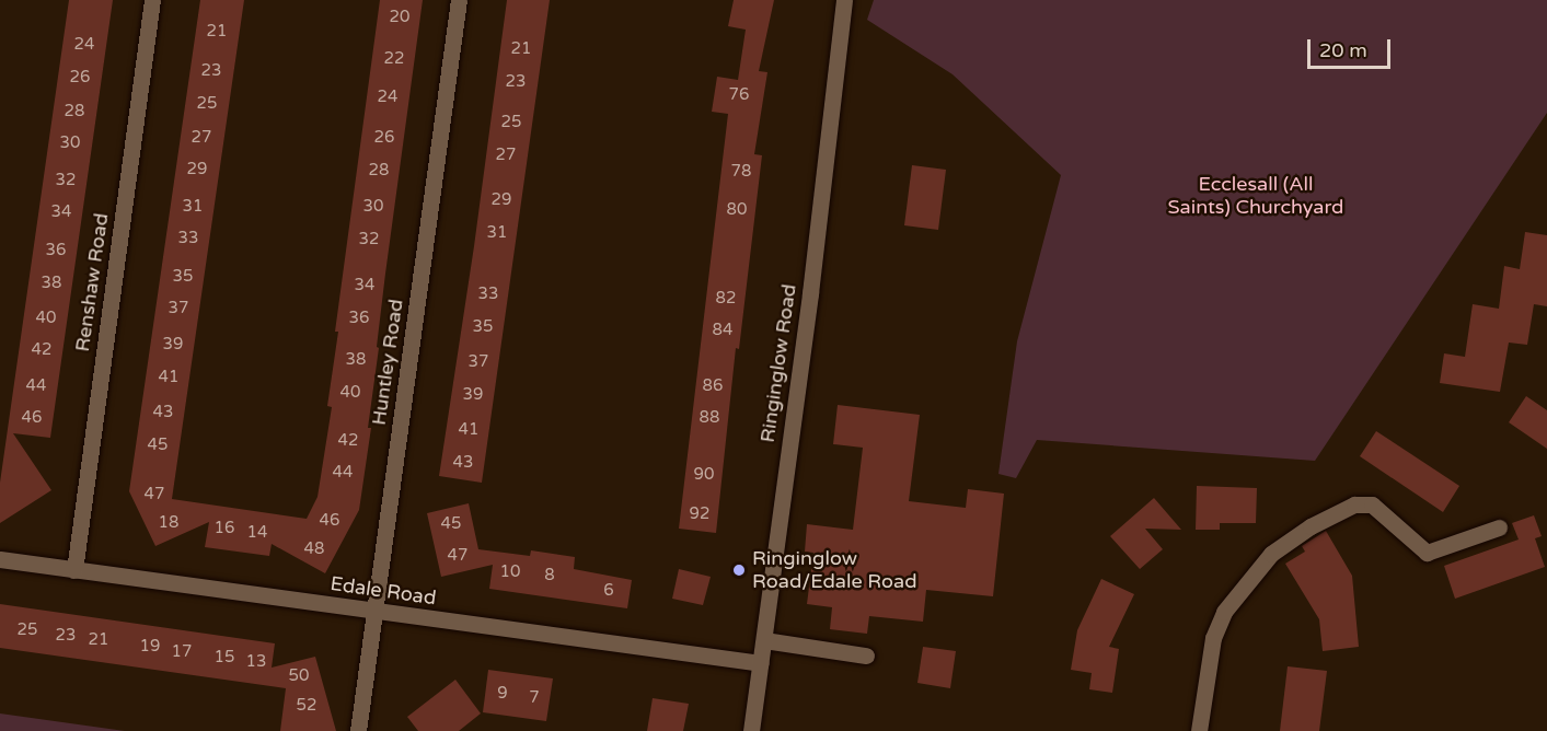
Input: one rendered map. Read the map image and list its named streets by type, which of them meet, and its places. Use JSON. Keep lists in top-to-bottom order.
{
  "streets": {
    "street": [
      "Renshaw Road",
      "Huntley Road",
      "Ringinglow Road",
      "Edale Road"
    ]
  },
  "crossings": [
    ["Renshaw Road", "Edale Road"],
    ["Huntley Road", "Edale Road"],
    ["Ringinglow Road", "Edale Road"]
  ],
  "parks": ["Ecclesall (All Saints) Churchyard"],
  "places": ["Ringinglow Road/Edale Road"],
  "house_numbers": [
    "20",
    "21",
    "24",
    "21",
    "22",
    "23",
    "26",
    "23",
    "76",
    "24",
    "25",
    "28",
    "25",
    "27",
    "26",
    "30",
    "27",
    "29",
    "28",
    "78",
    "32",
    "29",
    "31",
    "30",
    "80",
    "34",
    "31",
    "33",
    "32",
    "36",
    "35",
    "38",
    "34",
    "33",
    "82",
    "37",
    "40",
    "36",
    "35",
    "84",
    "39",
    "42",
    "38",
    "37",
    "41",
    "44",
    "86",
    "40",
    "39",
    "43",
    "46",
    "88",
    "41",
    "42",
    "45",
    "43",
    "44",
    "90",
    "47",
    "92",
    "46",
    "18",
    "45",
    "16",
    "14",
    "48",
    "47",
    "10",
    "8",
    "6",
    "25",
    "23",
    "21",
    "19",
    "17",
    "15",
    "13",
    "50",
    "9",
    "7",
    "52"
  ],
  "scale_bar": "20 m"
}
